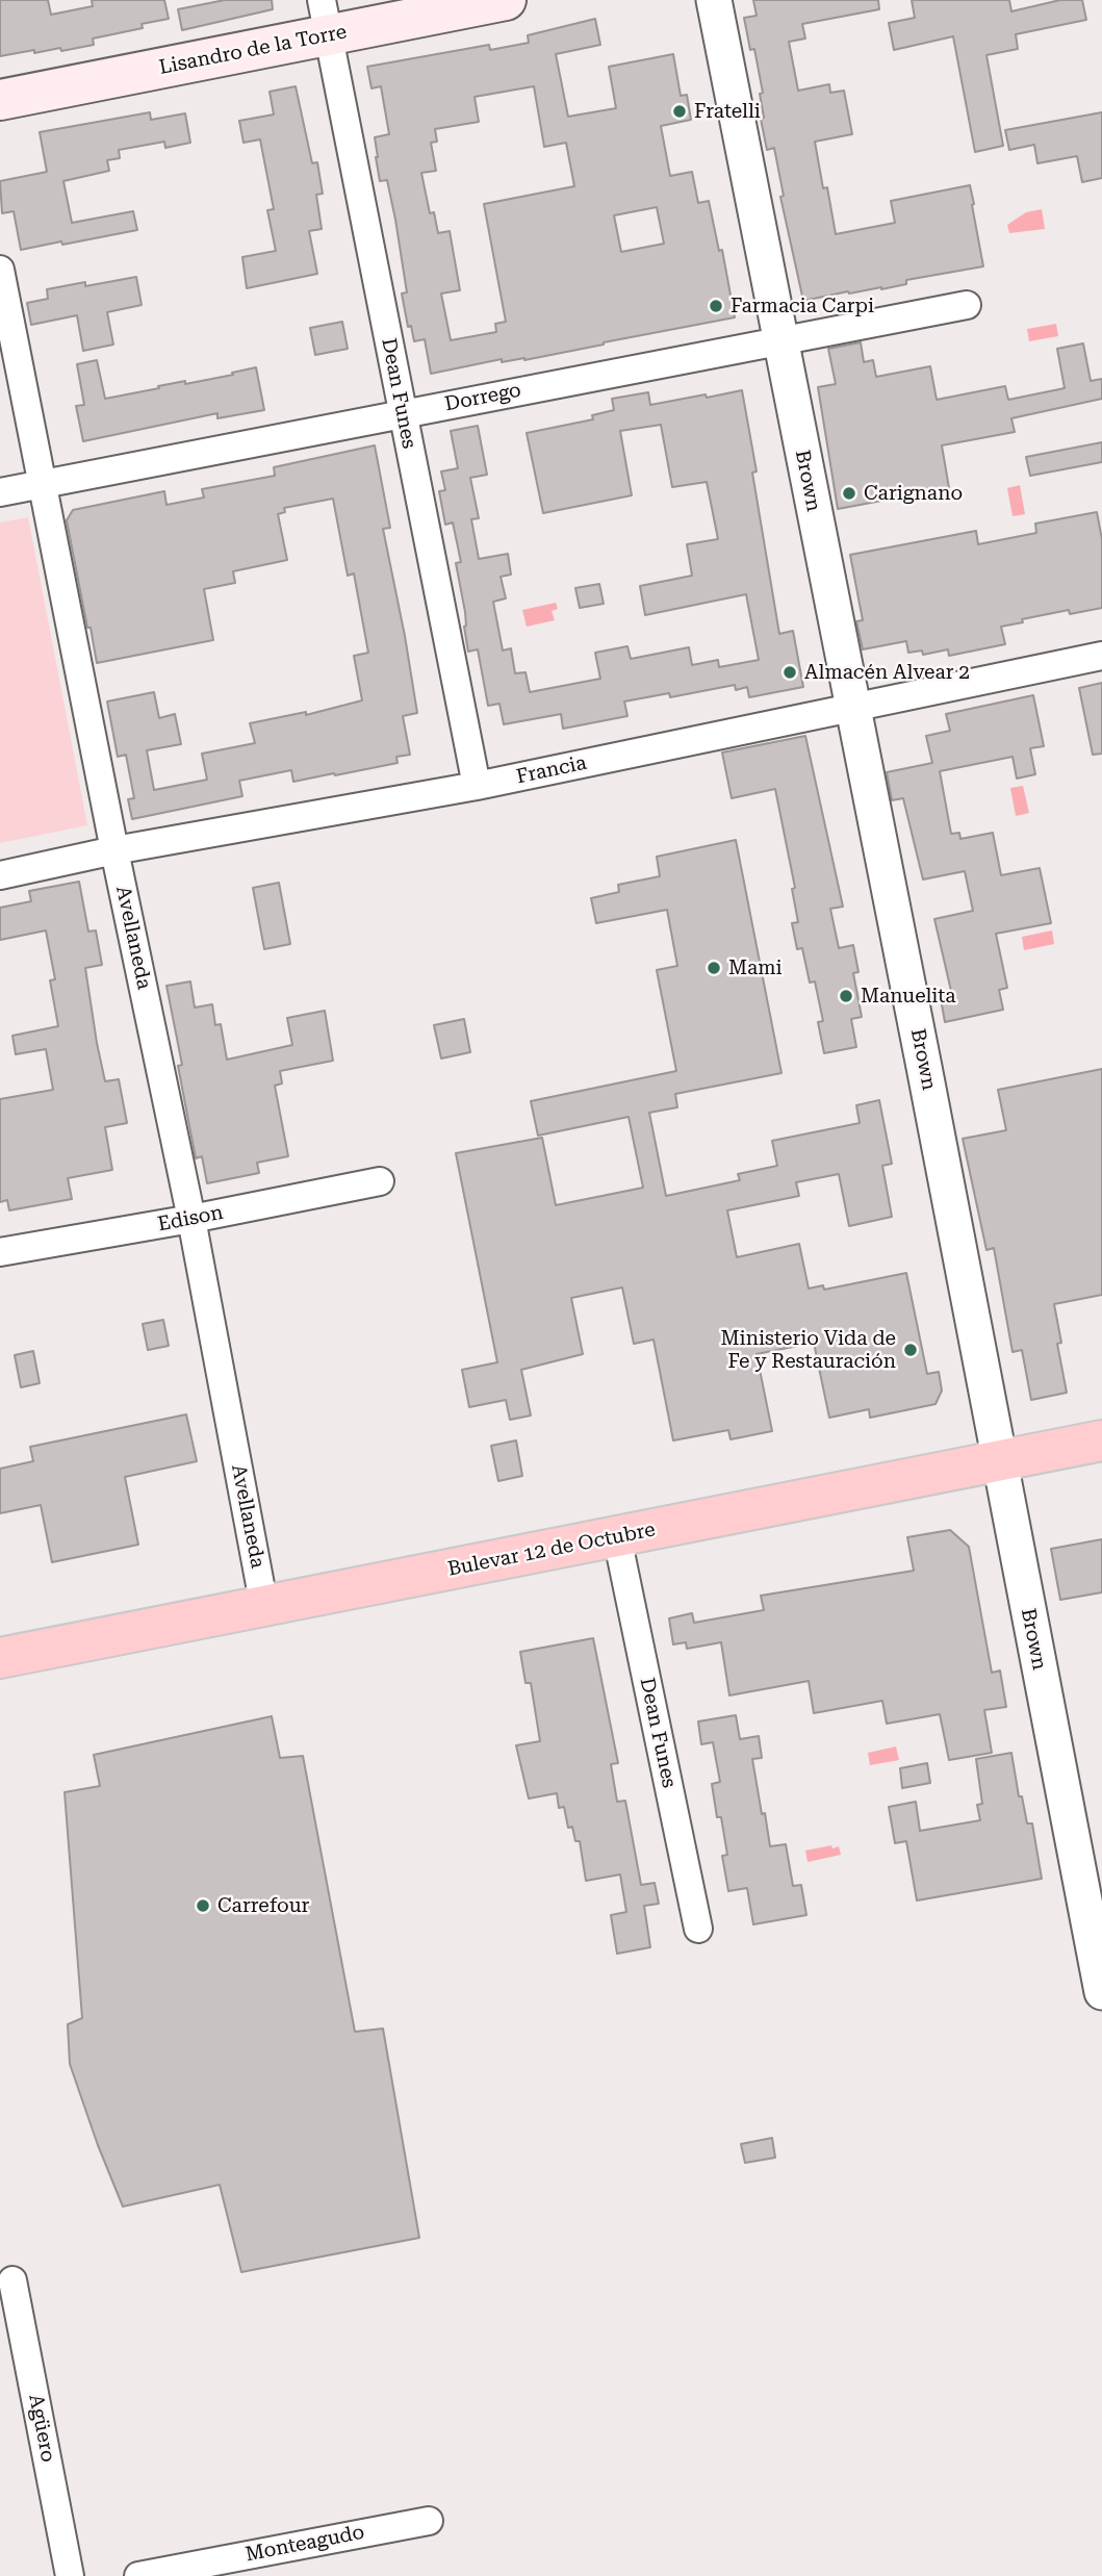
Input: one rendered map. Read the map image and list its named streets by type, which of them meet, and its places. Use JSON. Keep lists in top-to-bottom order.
{
  "streets": {
    "highway": ["Bulevar 12 de Octubre"],
    "main road": ["Lisandro de la Torre"],
    "street": [
      "Dean Funes",
      "Dorrego",
      "Brown",
      "Francia",
      "Avellaneda",
      "Edison",
      "Agüero",
      "Monteagudo"
    ]
  },
  "crossings": [
    ["Lisandro de la Torre", "Dean Funes"],
    ["Dean Funes", "Dorrego"],
    ["Dean Funes", "Francia"],
    ["Dean Funes", "Bulevar 12 de Octubre"],
    ["Dorrego", "Brown"],
    ["Dorrego", "Avellaneda"],
    ["Brown", "Francia"],
    ["Brown", "Bulevar 12 de Octubre"],
    ["Francia", "Avellaneda"],
    ["Avellaneda", "Edison"],
    ["Avellaneda", "Bulevar 12 de Octubre"]
  ],
  "places": [
    "Fratelli",
    "Farmacia Carpi",
    "Carignano",
    "Almacén Alvear 2",
    "Mami",
    "Manuelita",
    "Ministerio Vida de Fe y Restauración",
    "Carrefour"
  ]
}
